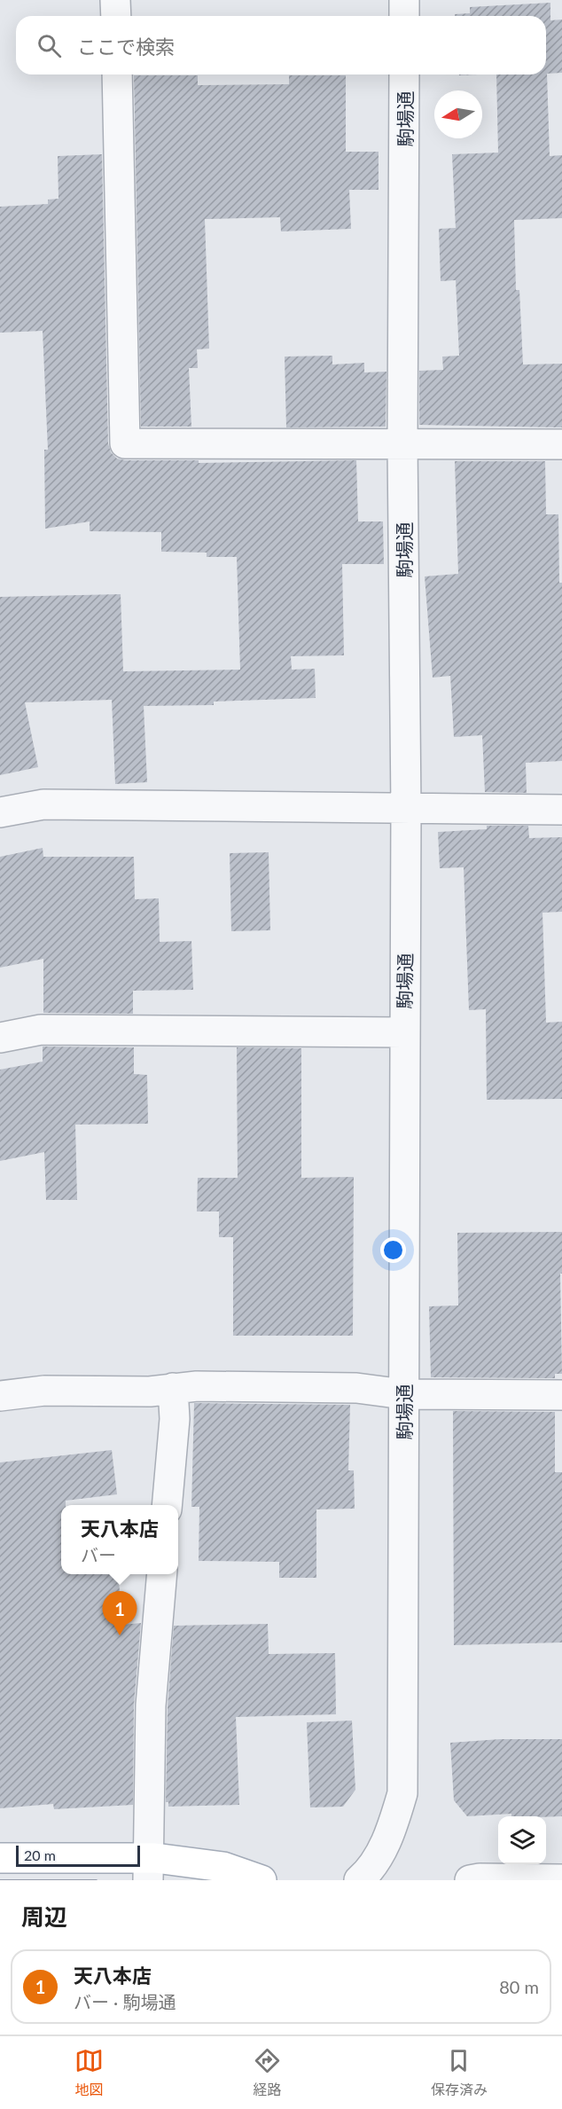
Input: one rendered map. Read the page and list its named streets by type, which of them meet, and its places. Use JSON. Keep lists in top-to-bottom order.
{
  "streets": {
    "street": ["駒場通"]
  },
  "scale_bar": "20 m",
  "north": "left",
  "page": {
    "search": "ここで検索",
    "popup": ["天八本店", "バー"],
    "pins": "1",
    "scale": "20 m",
    "heading": "周辺",
    "list": [
      {
        "mark": "1",
        "name": "天八本店",
        "note": "バー · 駒場通",
        "value": "80 m"
      }
    ],
    "nav": ["地図", "経路", "保存済み"]
  }
}
